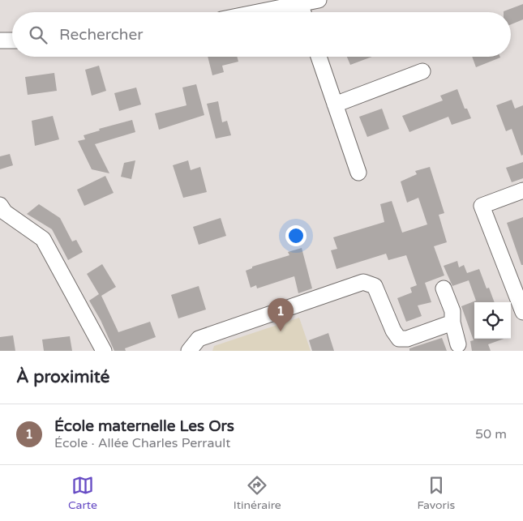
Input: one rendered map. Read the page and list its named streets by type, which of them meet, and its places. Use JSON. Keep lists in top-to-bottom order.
{
  "page": {
    "search": "Rechercher",
    "pins": "1",
    "heading": "À proximité",
    "list": [
      {
        "mark": "1",
        "name": "École maternelle Les Ors",
        "note": "École · Allée Charles Perrault",
        "value": "50 m"
      }
    ],
    "nav": ["Carte", "Itinéraire", "Favoris"]
  }
}
